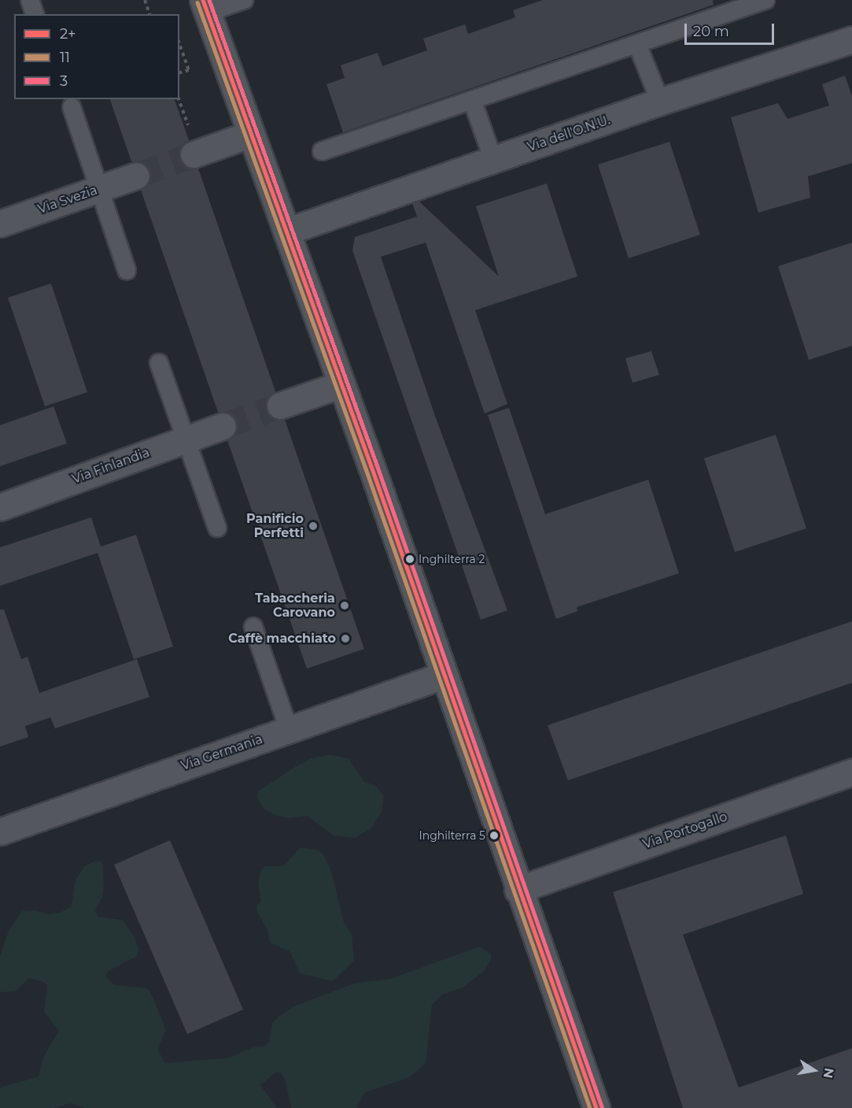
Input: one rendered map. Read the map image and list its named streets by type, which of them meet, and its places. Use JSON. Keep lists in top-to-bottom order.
{
  "streets": {
    "street": [
      "Via dell'O.N.U.",
      "Via Svezia",
      "Via Finlandia",
      "Via Germania",
      "Via Portogallo"
    ]
  },
  "places": [
    "Panificio Perfetti",
    "Inghilterra 2",
    "Tabaccheria Carovano",
    "Caffè macchiato",
    "Inghilterra 5"
  ],
  "lines": ["transit line 2+", "transit line 3", "transit line 11"],
  "legend": ["2+", "11", "3"],
  "scale_bar": "20 m",
  "north": "right"
}
